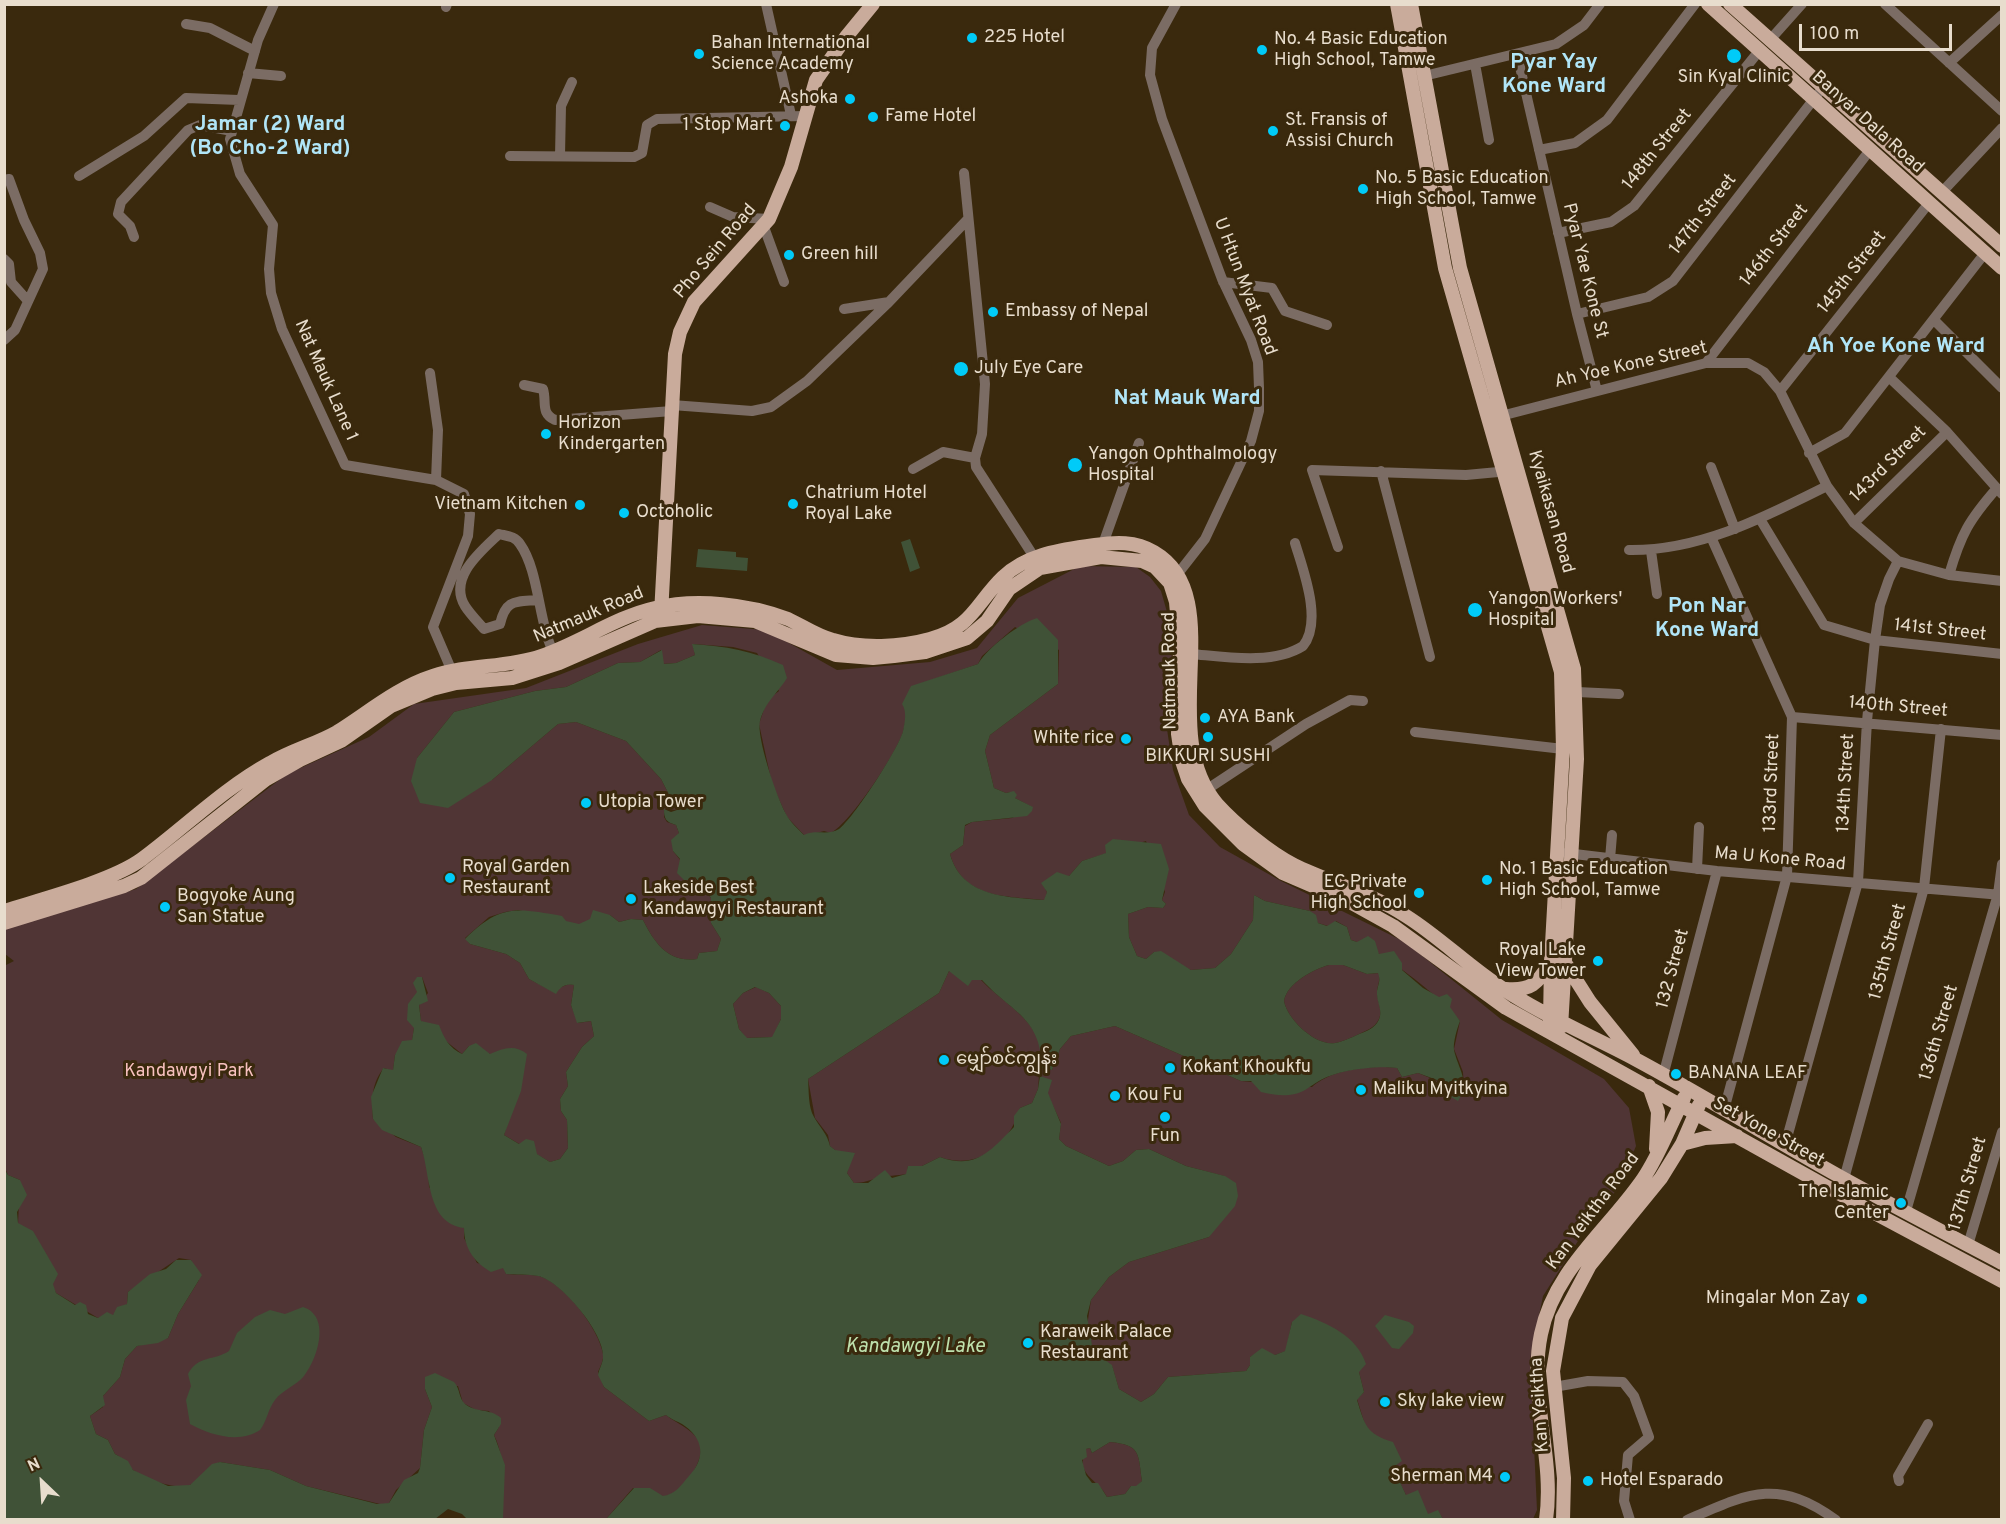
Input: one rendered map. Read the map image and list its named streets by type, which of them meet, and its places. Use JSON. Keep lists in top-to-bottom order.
{
  "streets": {
    "main road": [
      "Banyar Dala Road",
      "Pho Sein Road",
      "Kyaikasan Road",
      "Natmauk Road",
      "Set Yone Street",
      "Kan Yeiktha Road",
      "Kan Yeiktha"
    ],
    "street": [
      "148th Street",
      "147th Street",
      "146th Street",
      "Pyar Yae Kone St",
      "145th Street",
      "U Htun Myat Road",
      "Ah Yoe Kone Street",
      "Nat Mauk Lane 1",
      "143rd Street",
      "141st Street",
      "140th Street",
      "133rd Street",
      "134th Street",
      "Ma U Kone Road",
      "135th Street",
      "132 Street",
      "136th Street",
      "137th Street"
    ]
  },
  "crossings": [
    ["Banyar Dala Road", "148th Street"],
    ["Banyar Dala Road", "147th Street"],
    ["Banyar Dala Road", "146th Street"],
    ["Banyar Dala Road", "145th Street"],
    ["148th Street", "Pyar Yae Kone St"],
    ["147th Street", "Pyar Yae Kone St"],
    ["146th Street", "Ah Yoe Kone Street"],
    ["Pho Sein Road", "Natmauk Road"],
    ["Pyar Yae Kone St", "Ah Yoe Kone Street"],
    ["145th Street", "Ah Yoe Kone Street"],
    ["U Htun Myat Road", "Natmauk Road"],
    ["Ah Yoe Kone Street", "143rd Street"],
    ["Ah Yoe Kone Street", "Kyaikasan Road"],
    ["Ah Yoe Kone Street", "134th Street"],
    ["Nat Mauk Lane 1", "Natmauk Road"],
    ["Kyaikasan Road", "Natmauk Road"],
    ["Kyaikasan Road", "Ma U Kone Road"],
    ["Kyaikasan Road", "Set Yone Street"],
    ["Natmauk Road", "Set Yone Street"],
    ["141st Street", "134th Street"],
    ["140th Street", "133rd Street"],
    ["140th Street", "134th Street"],
    ["140th Street", "135th Street"],
    ["133rd Street", "Ma U Kone Road"],
    ["133rd Street", "Set Yone Street"],
    ["134th Street", "Ma U Kone Road"],
    ["134th Street", "Set Yone Street"],
    ["Ma U Kone Road", "135th Street"],
    ["Ma U Kone Road", "132 Street"],
    ["Ma U Kone Road", "136th Street"],
    ["135th Street", "Set Yone Street"],
    ["132 Street", "Set Yone Street"],
    ["136th Street", "Set Yone Street"],
    ["Set Yone Street", "137th Street"],
    ["Set Yone Street", "Kan Yeiktha Road"],
    ["Set Yone Street", "Kan Yeiktha"],
    ["Kan Yeiktha Road", "Kan Yeiktha"]
  ],
  "districts": [
    "Pyar Yay Kone Ward",
    "Jamar (2) Ward (Bo Cho-2 Ward)",
    "Ah Yoe Kone Ward",
    "Nat Mauk Ward",
    "Pon Nar Kone Ward"
  ],
  "water": ["Kandawgyi Lake"],
  "parks": ["Kandawgyi Park"],
  "places": [
    "225 Hotel",
    "No. 4 Basic Education High School, Tamwe",
    "Bahan International Science Academy",
    "Sin Kyal Clinic",
    "Ashoka",
    "Fame Hotel",
    "1 Stop Mart",
    "St. Fransis of Assisi Church",
    "No. 5 Basic Education High School, Tamwe",
    "Green hill",
    "Embassy of Nepal",
    "July Eye Care",
    "Horizon Kindergarten",
    "Yangon Ophthalmology Hospital",
    "Chatrium Hotel Royal Lake",
    "Vietnam Kitchen",
    "Octoholic",
    "Yangon Workers' Hospital",
    "AYA Bank",
    "BIKKURI SUSHI",
    "White rice",
    "Utopia Tower",
    "Royal Garden Restaurant",
    "No. 1 Basic Education High School, Tamwe",
    "EC Private High School",
    "Lakeside Best Kandawgyi Restaurant",
    "Bogyoke Aung San Statue",
    "Royal Lake View Tower",
    "မျှော်စင်ကျွန်း",
    "Kokant Khoukfu",
    "BANANA LEAF",
    "Maliku Myitkyina",
    "Kou Fu",
    "Fun",
    "The Islamic Center",
    "Mingalar Mon Zay",
    "Karaweik Palace Restaurant",
    "Sky lake view",
    "Sherman M4",
    "Hotel Esparado"
  ],
  "scale_bar": "100 m",
  "north": "top left"
}
